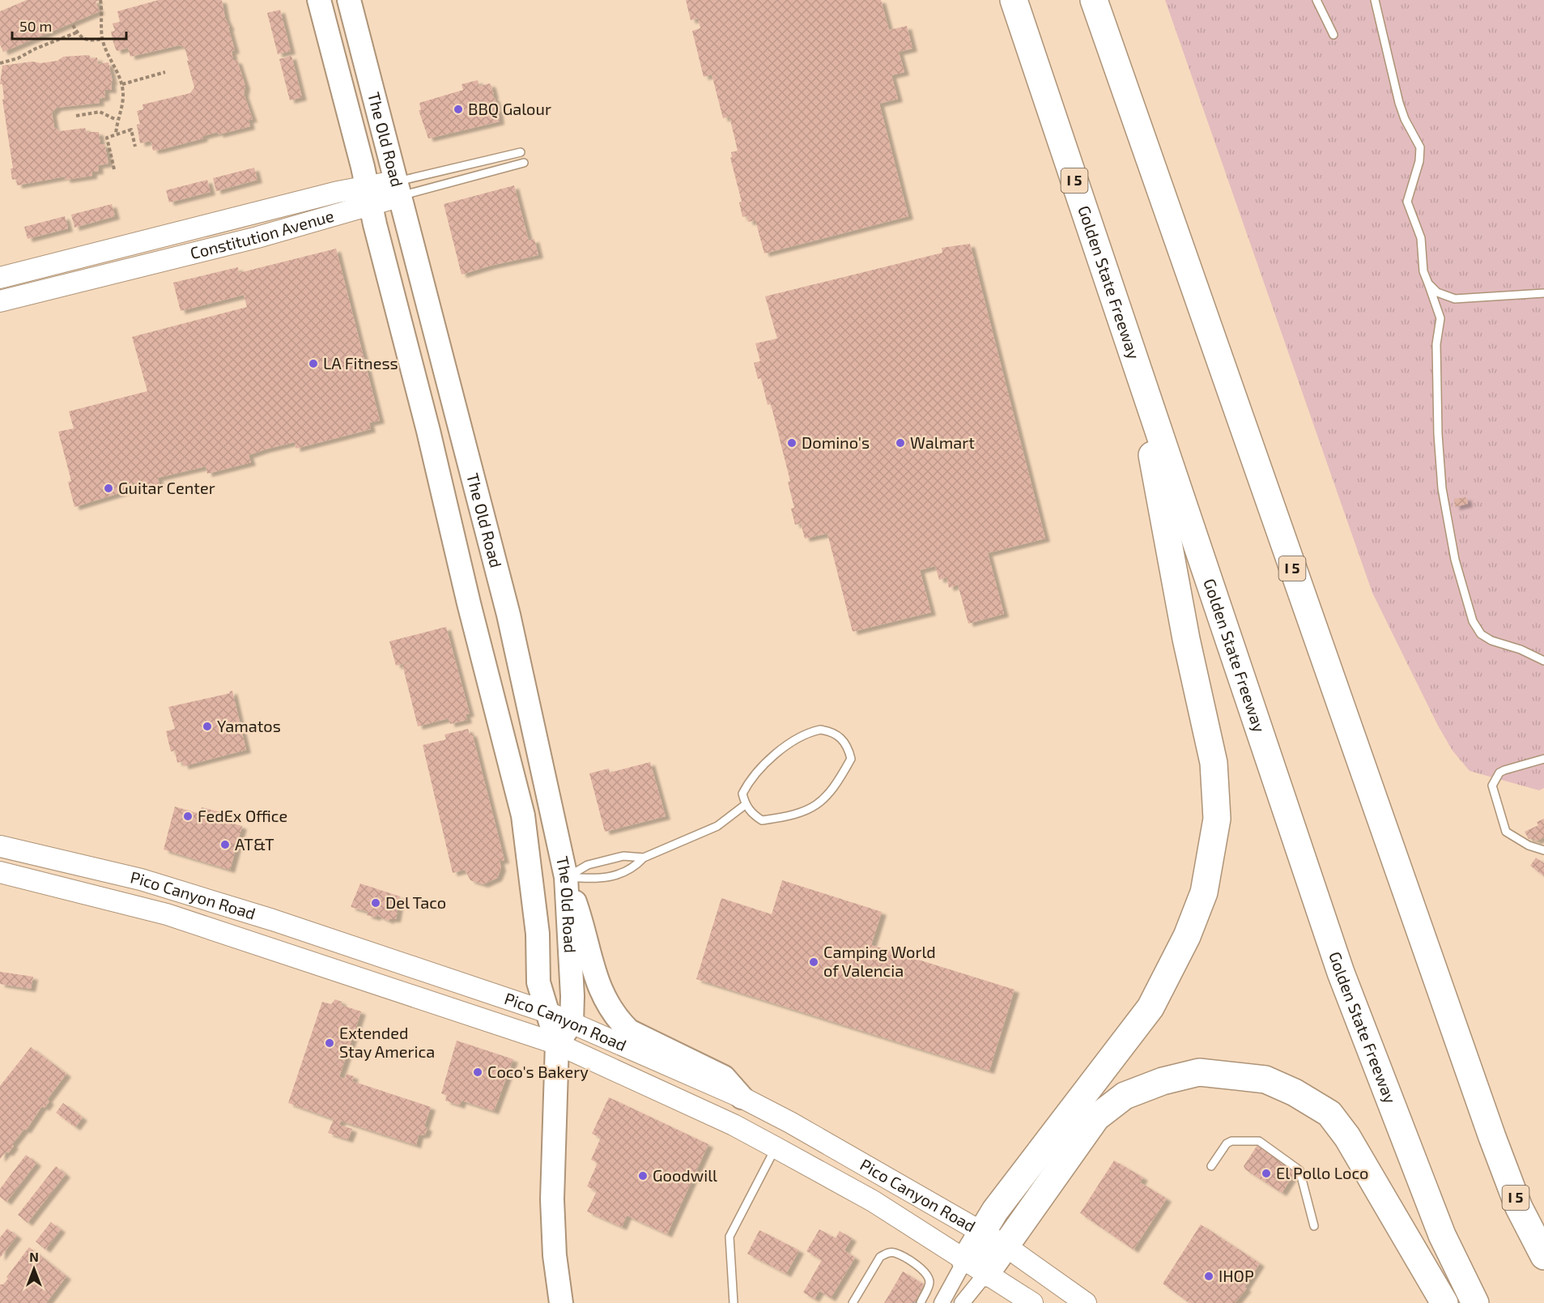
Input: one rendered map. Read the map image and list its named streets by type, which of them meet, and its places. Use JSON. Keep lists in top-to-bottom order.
{
  "streets": {
    "highway": ["I 5", "Golden State Freeway"],
    "main road": ["The Old Road", "Constitution Avenue", "Pico Canyon Road"]
  },
  "crossings": [
    ["The Old Road", "Constitution Avenue"],
    ["The Old Road", "Pico Canyon Road"]
  ],
  "places": [
    "BBQ Galour",
    "LA Fitness",
    "Domino's",
    "Walmart",
    "Guitar Center",
    "Yamatos",
    "FedEx Office",
    "AT&T",
    "Del Taco",
    "Camping World of Valencia",
    "Extended Stay America",
    "Coco's Bakery",
    "El Pollo Loco",
    "Goodwill",
    "IHOP"
  ],
  "scale_bar": "50 m",
  "north": "top"
}
